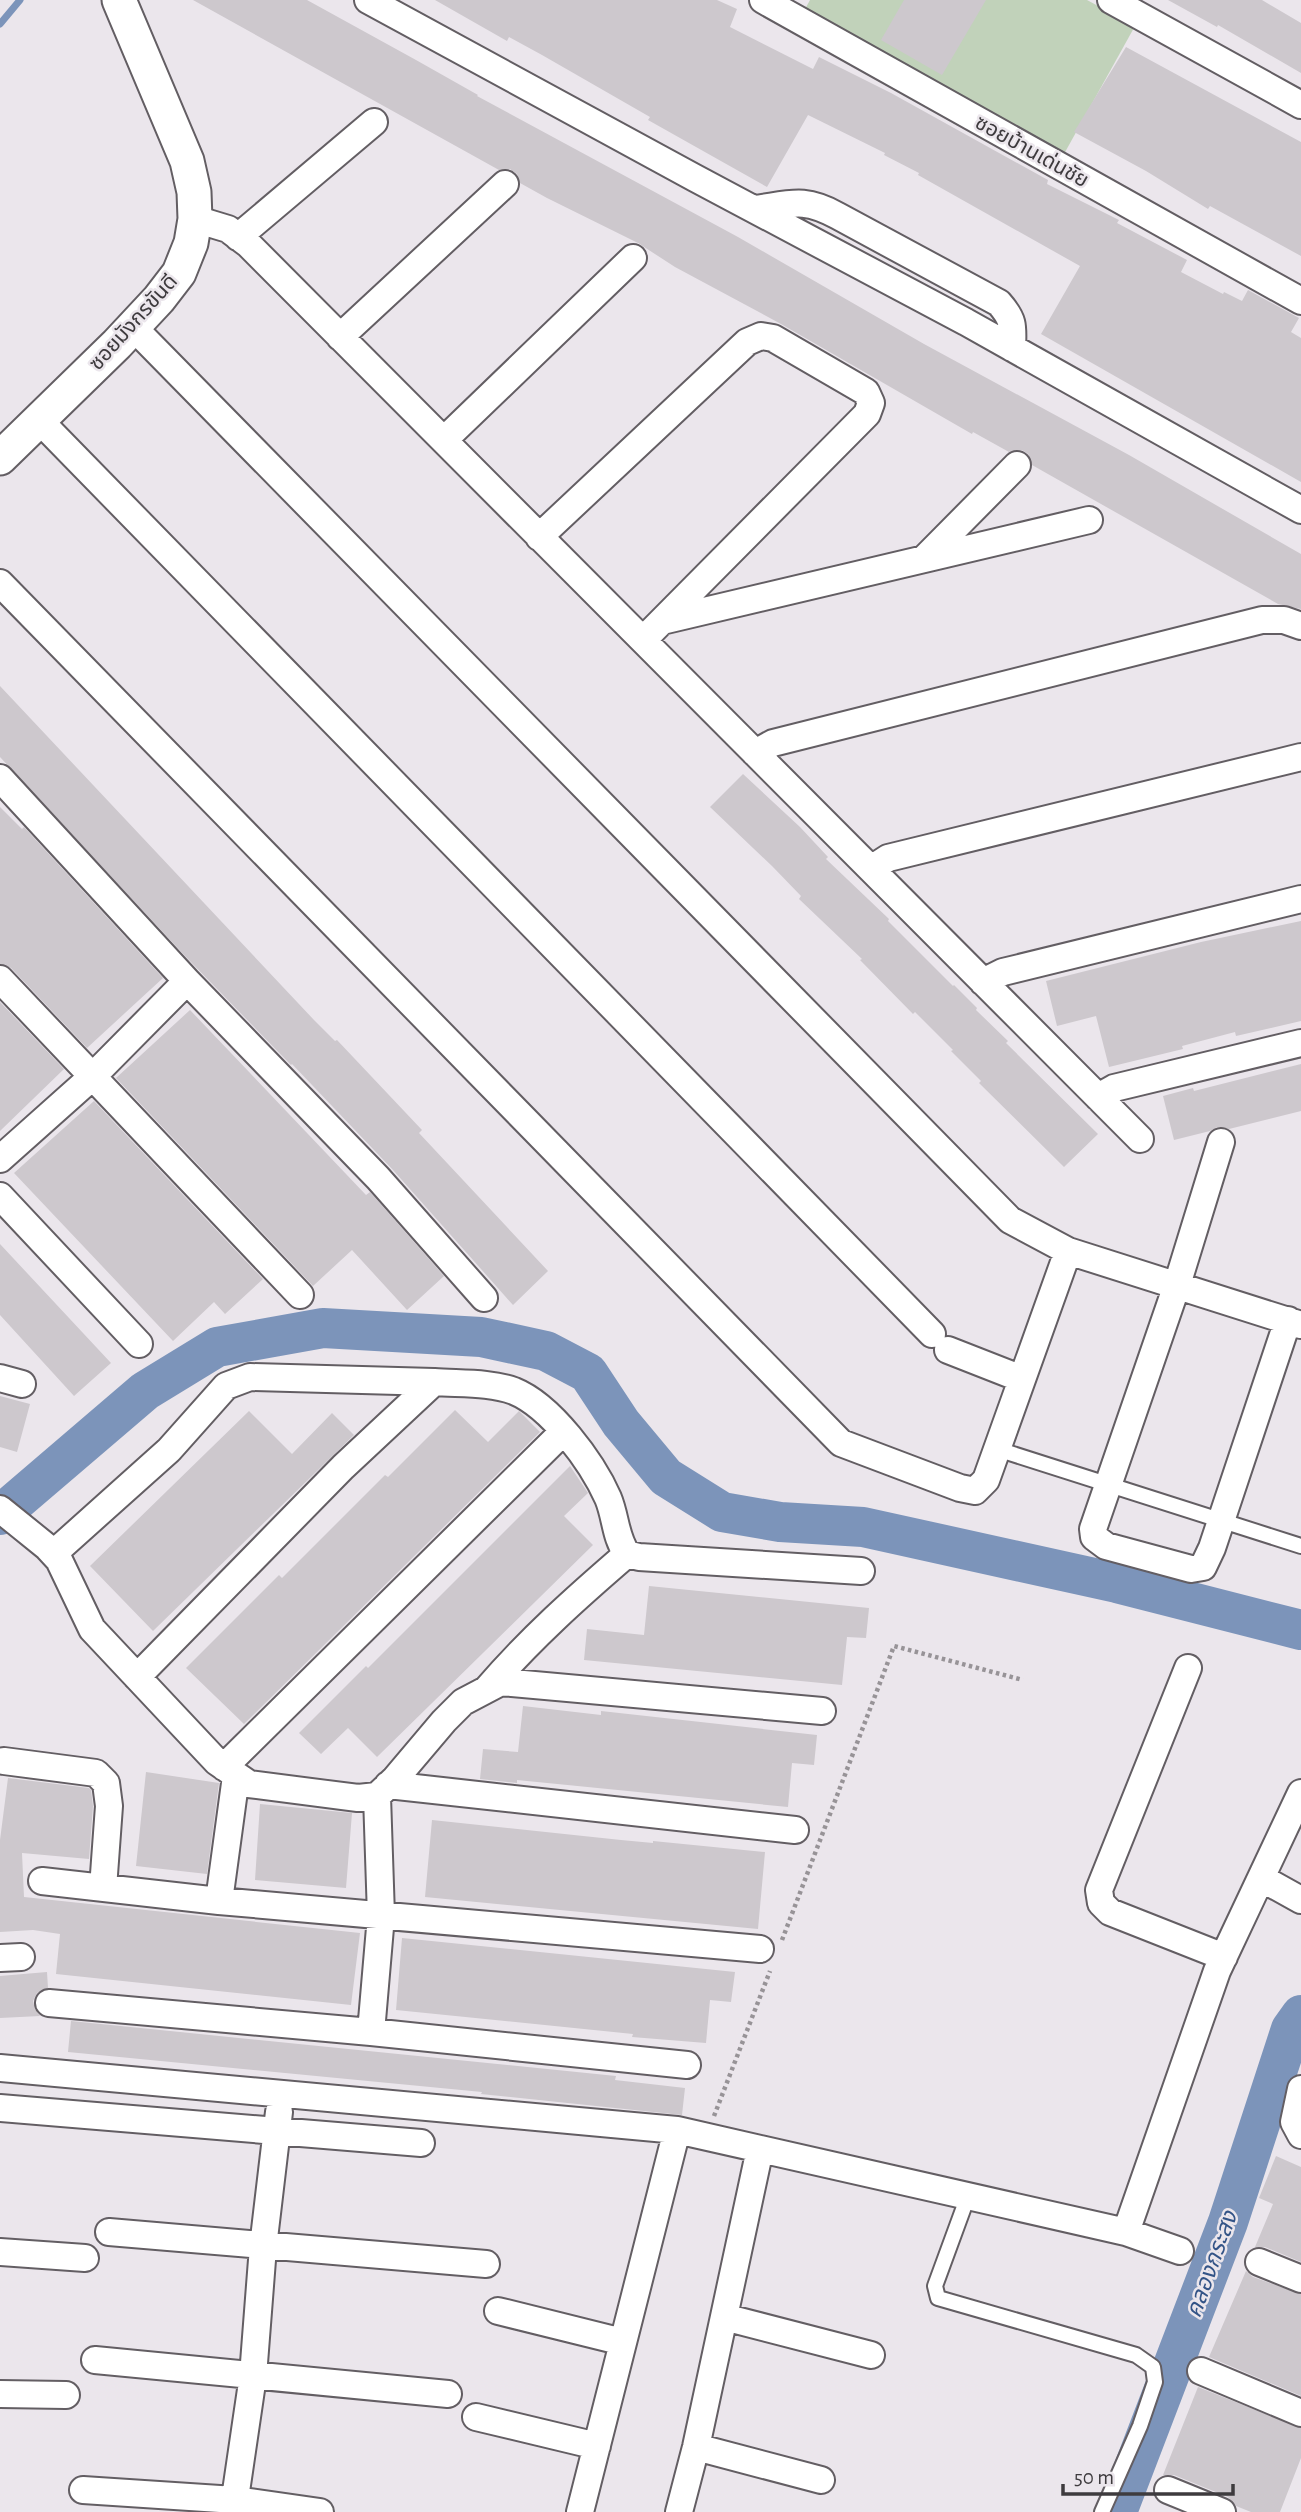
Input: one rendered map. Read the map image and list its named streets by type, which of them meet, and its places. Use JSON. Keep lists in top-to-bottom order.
{
  "streets": {
    "street": ["ซอยบ้านเด่นชัย", "ซอยมังกรขันดี"]
  },
  "water": ["คลองกระสง"],
  "scale_bar": "50 m"
}
